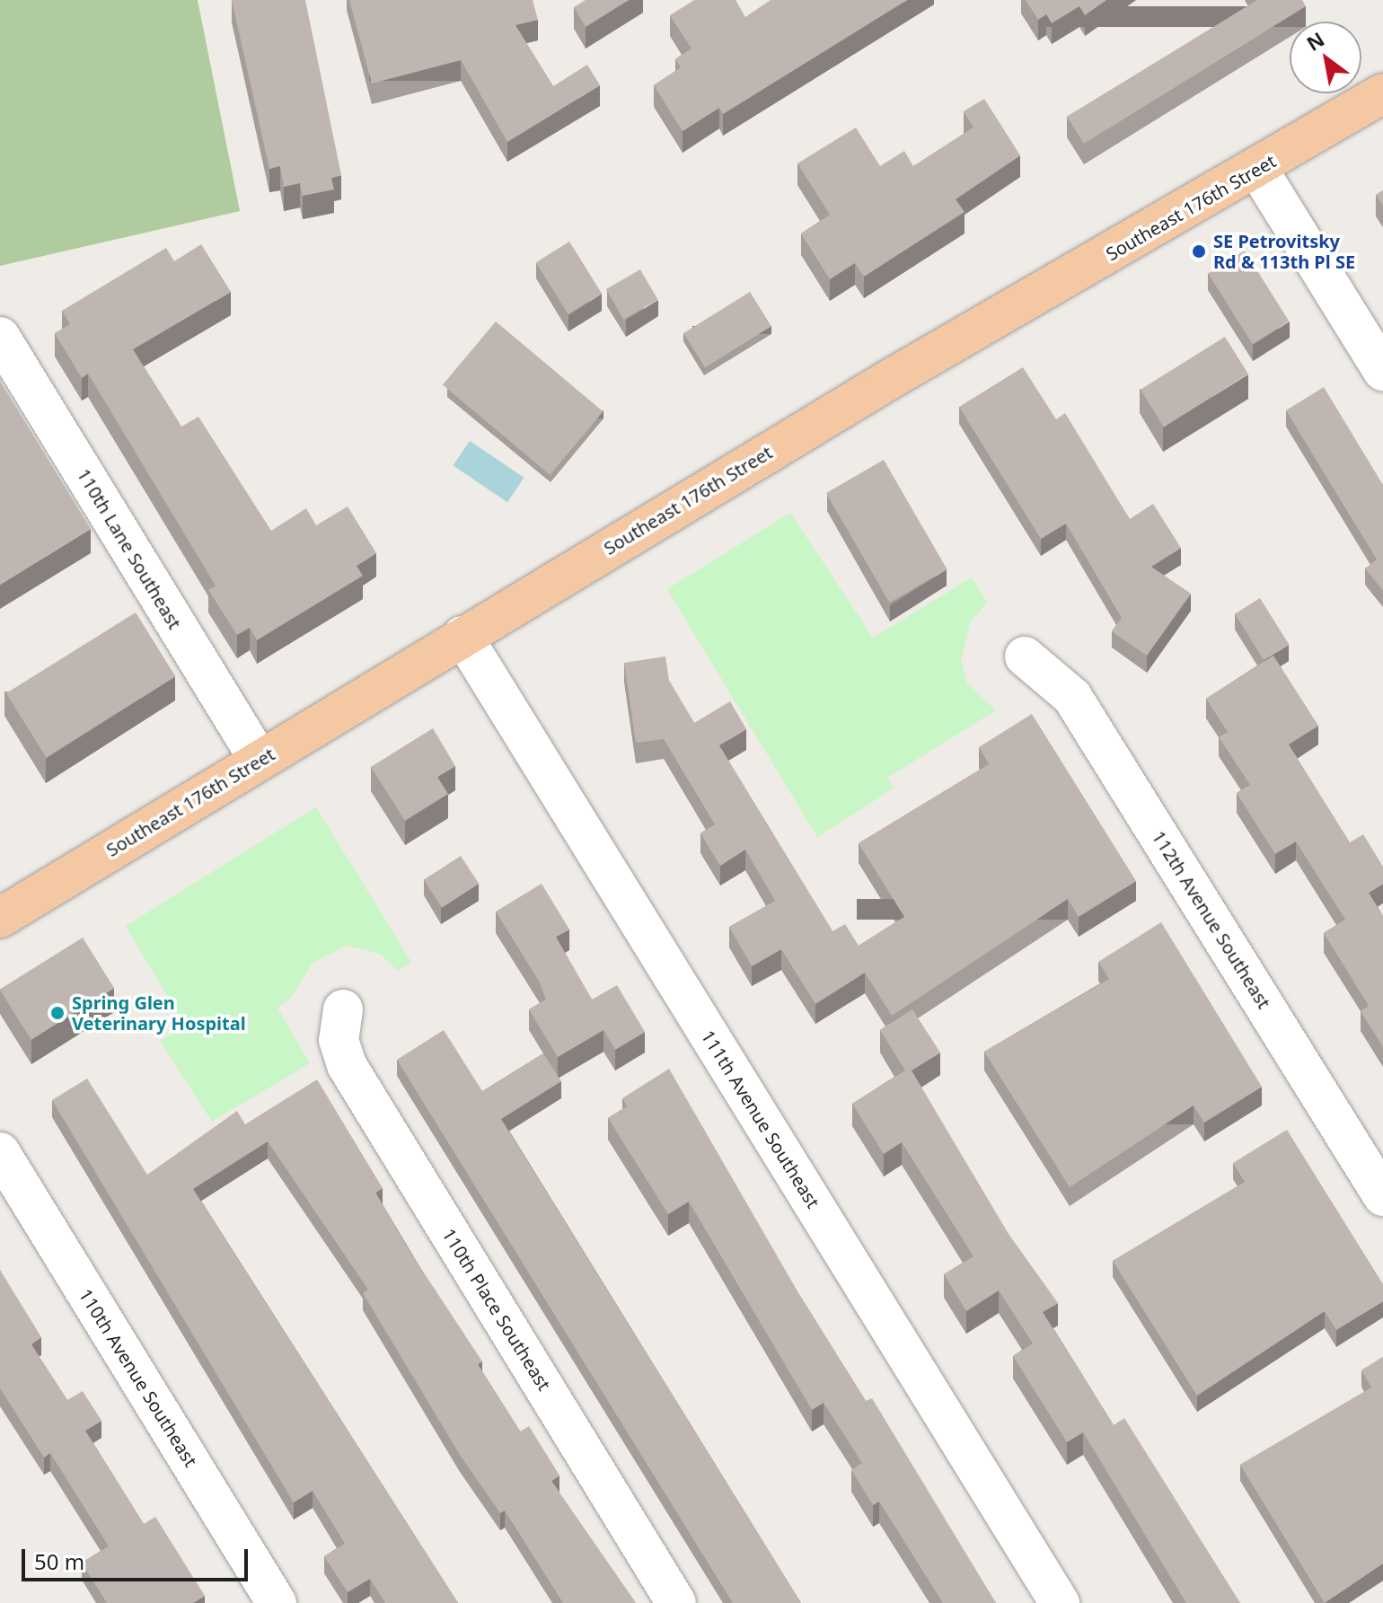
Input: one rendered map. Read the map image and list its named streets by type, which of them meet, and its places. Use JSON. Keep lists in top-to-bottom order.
{
  "streets": {
    "main road": ["Southeast 176th Street"],
    "street": [
      "110th Lane Southeast",
      "112th Avenue Southeast",
      "111th Avenue Southeast",
      "110th Place Southeast",
      "110th Avenue Southeast"
    ]
  },
  "crossings": [
    ["Southeast 176th Street", "110th Lane Southeast"],
    ["Southeast 176th Street", "111th Avenue Southeast"]
  ],
  "places": ["SE Petrovitsky Rd & 113th Pl SE", "Spring Glen Veterinary Hospital"],
  "scale_bar": "50 m",
  "north": "top left"
}
